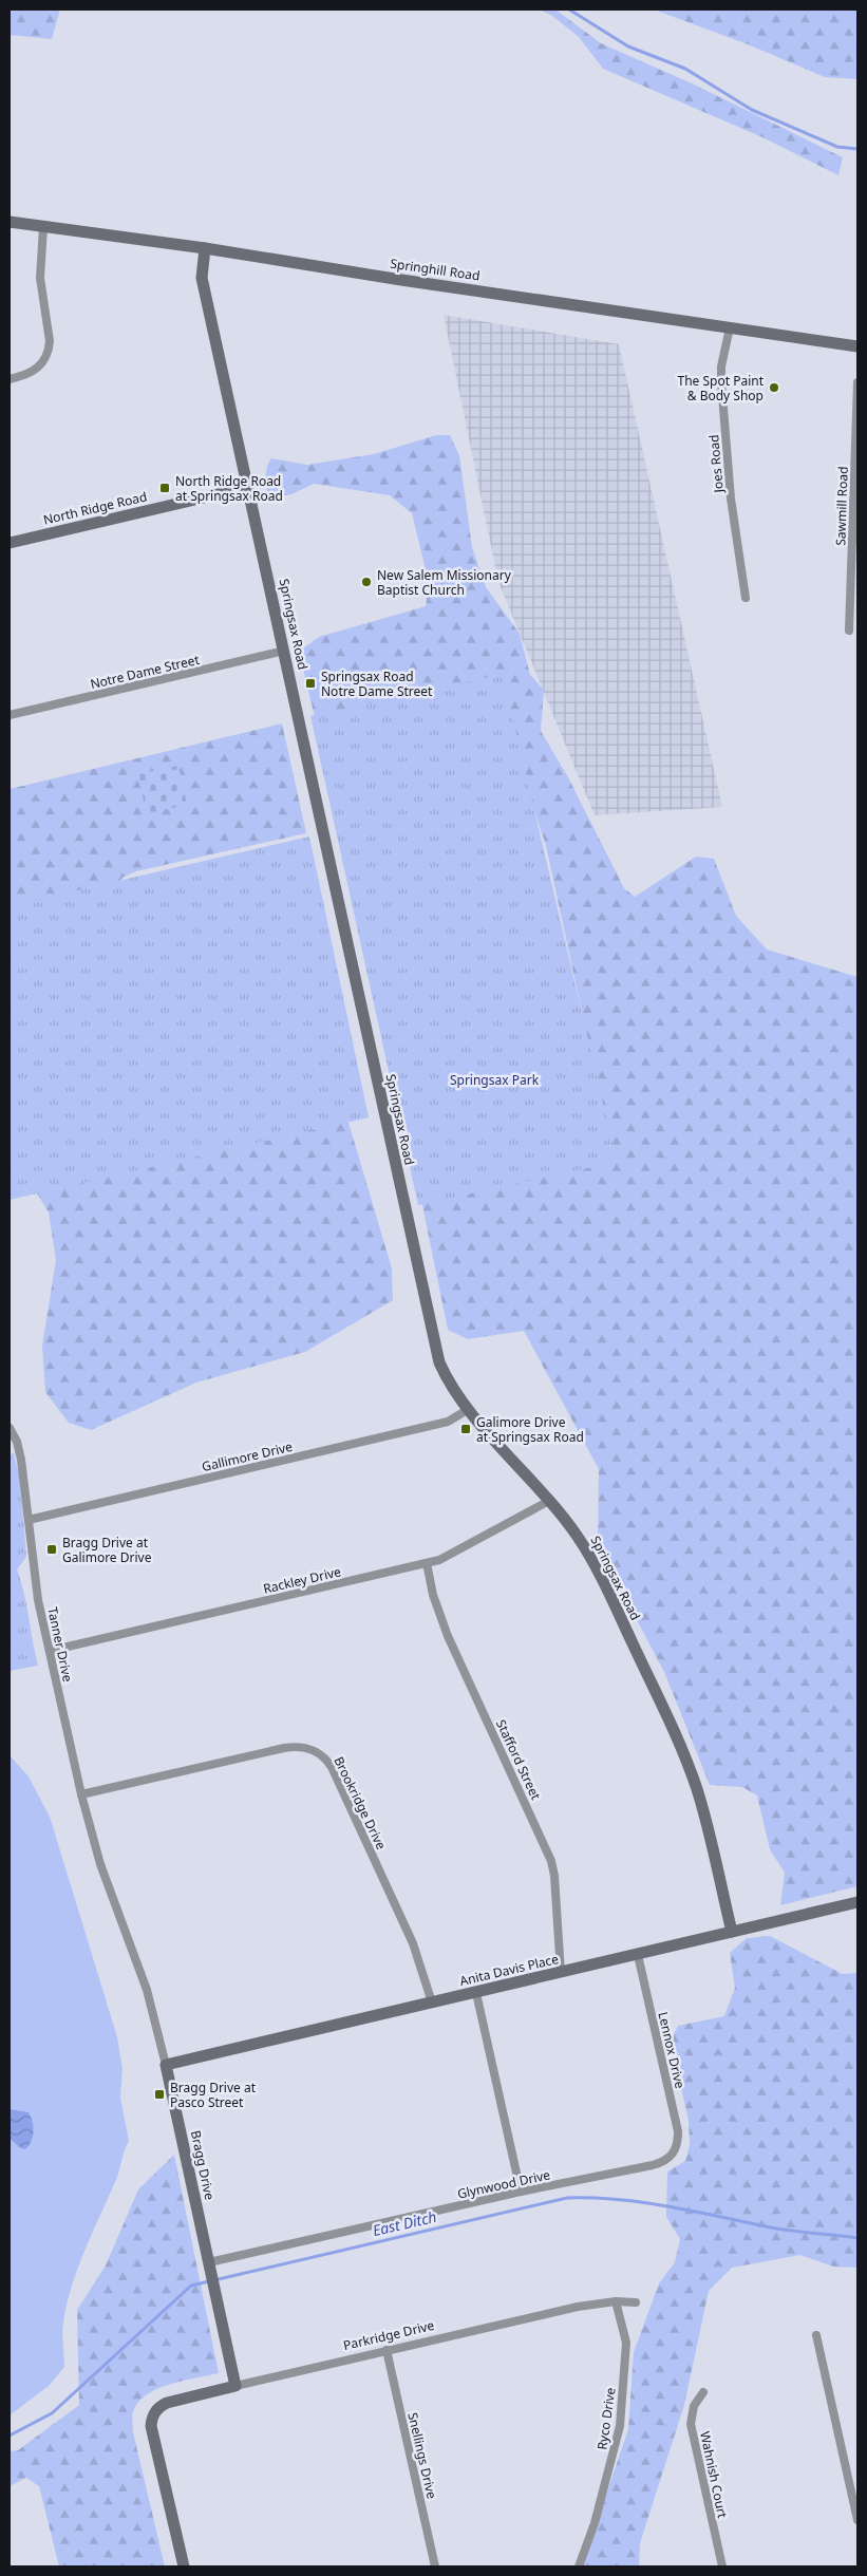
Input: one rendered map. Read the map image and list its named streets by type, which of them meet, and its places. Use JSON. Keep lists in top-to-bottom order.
{
  "streets": {
    "street": [
      "Springhill Road",
      "Joes Road",
      "Sawmill Road",
      "North Ridge Road",
      "Springsax Road",
      "Notre Dame Street",
      "Gallimore Drive",
      "Rackley Drive",
      "Tanner Drive",
      "Stafford Street",
      "Brookridge Drive",
      "Anita Davis Place",
      "Lennox Drive",
      "Bragg Drive",
      "Glynwood Drive",
      "Parkridge Drive",
      "Ryco Drive",
      "Snellings Drive",
      "Wahnish Court"
    ]
  },
  "crossings": [
    ["Springhill Road", "Joes Road"],
    ["Springhill Road", "Springsax Road"],
    ["North Ridge Road", "Springsax Road"],
    ["Springsax Road", "Notre Dame Street"],
    ["Springsax Road", "Gallimore Drive"],
    ["Springsax Road", "Rackley Drive"],
    ["Springsax Road", "Anita Davis Place"],
    ["Gallimore Drive", "Tanner Drive"],
    ["Rackley Drive", "Tanner Drive"],
    ["Rackley Drive", "Stafford Street"],
    ["Tanner Drive", "Brookridge Drive"],
    ["Tanner Drive", "Bragg Drive"],
    ["Stafford Street", "Anita Davis Place"],
    ["Brookridge Drive", "Anita Davis Place"],
    ["Anita Davis Place", "Lennox Drive"],
    ["Anita Davis Place", "Bragg Drive"],
    ["Lennox Drive", "Glynwood Drive"],
    ["Bragg Drive", "Glynwood Drive"],
    ["Bragg Drive", "Parkridge Drive"],
    ["Parkridge Drive", "Ryco Drive"],
    ["Parkridge Drive", "Snellings Drive"]
  ],
  "water": ["East Ditch"],
  "parks": ["Springsax Park"],
  "places": {
    "other": ["The Spot Paint & Body Shop", "New Salem Missionary Baptist Church"],
    "transit": [
      "North Ridge Road at Springsax Road",
      "Springsax Road Notre Dame Street",
      "Galimore Drive at Springsax Road",
      "Bragg Drive at Galimore Drive",
      "Bragg Drive at Pasco Street"
    ]
  }
}
